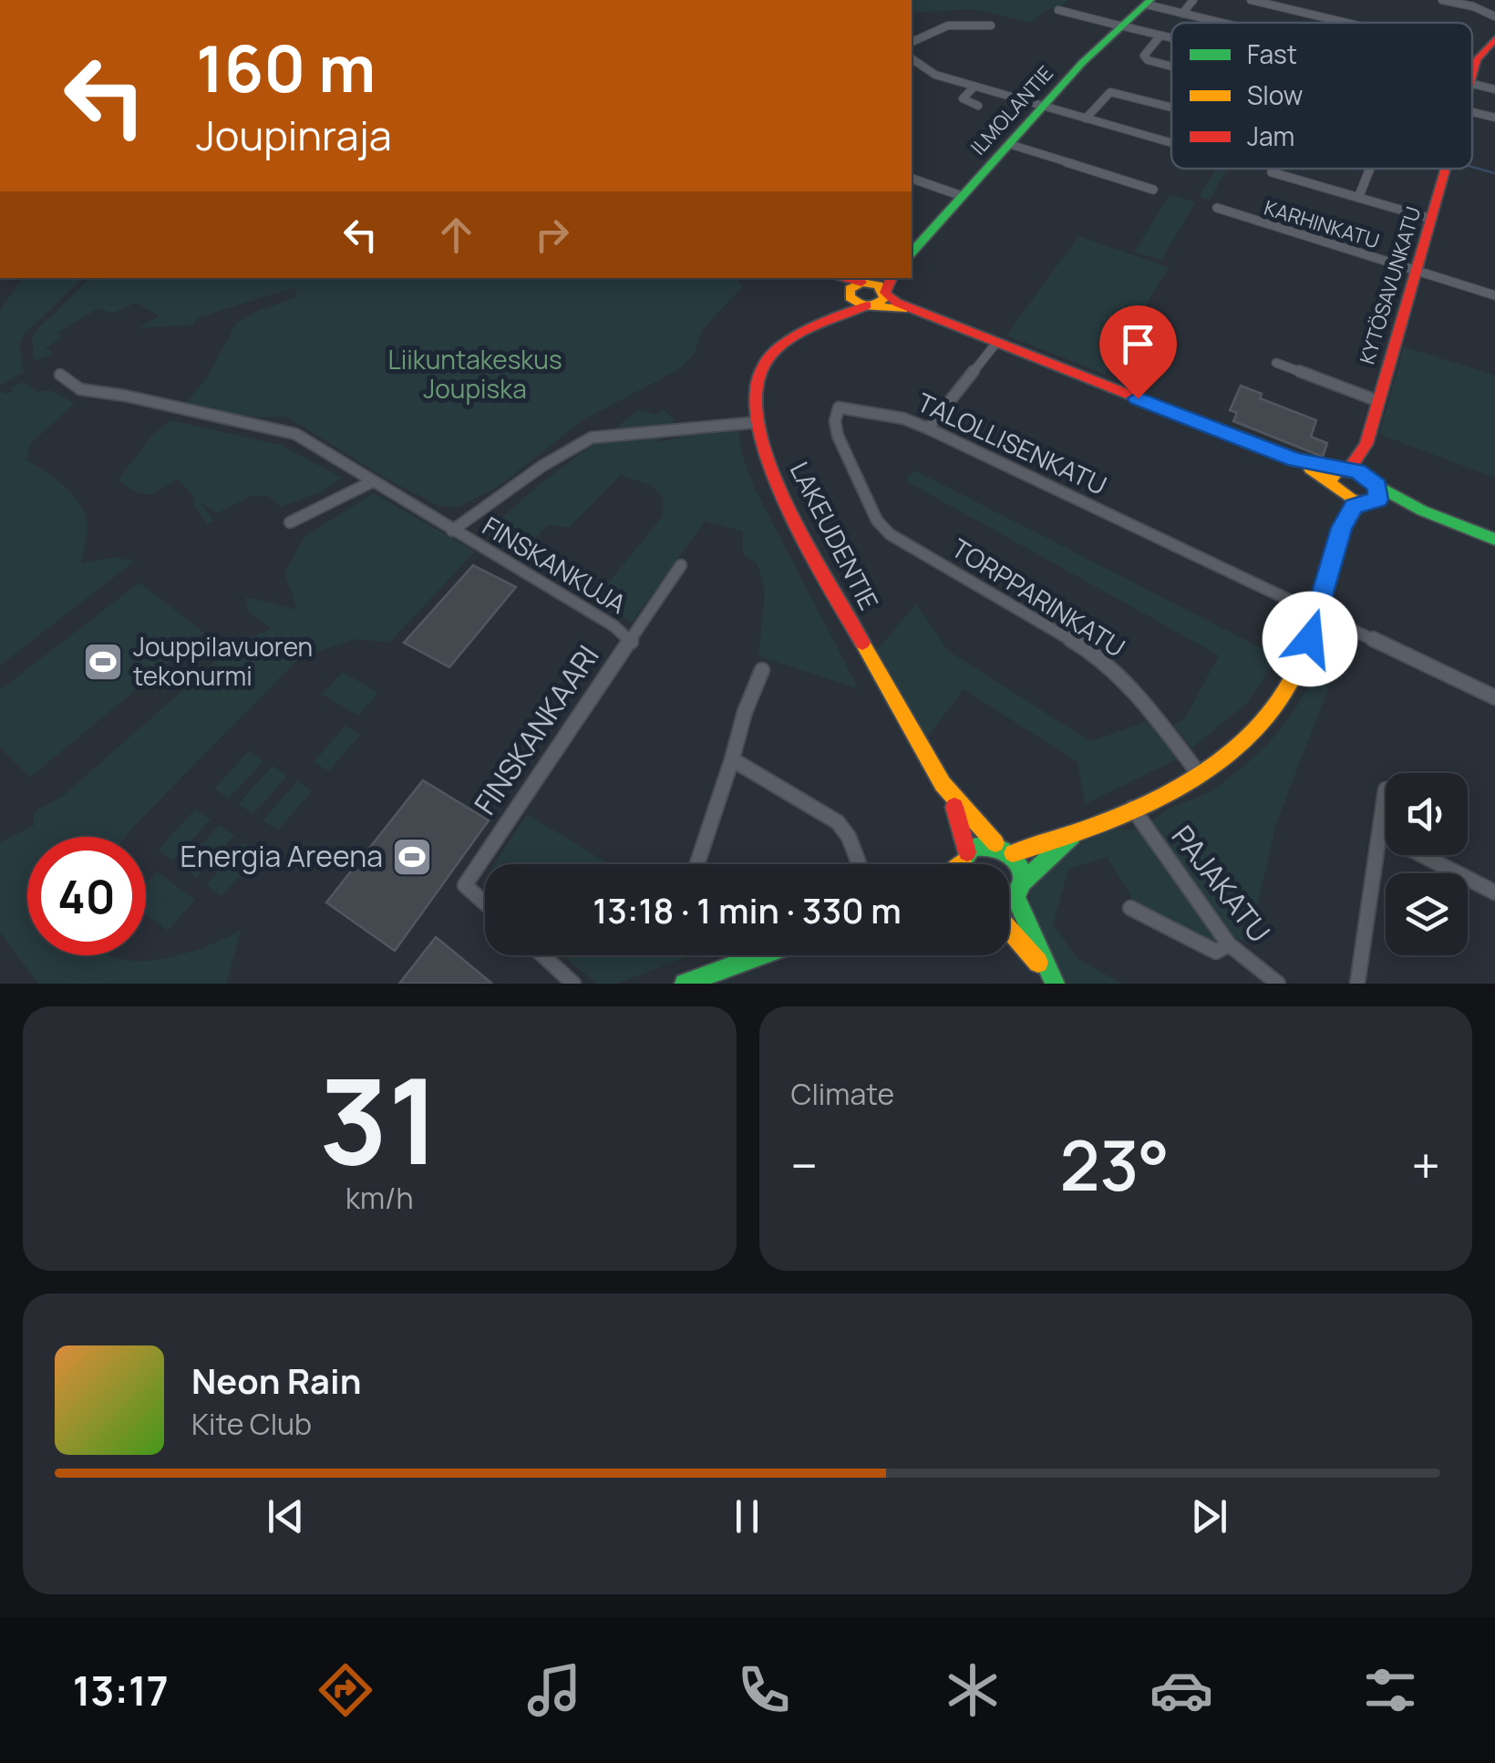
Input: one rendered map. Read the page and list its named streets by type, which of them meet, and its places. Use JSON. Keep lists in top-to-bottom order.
{
  "streets": {
    "street": [
      "ILMOLANTIE",
      "KARHINKATU",
      "KYTÖSAVUNKATU",
      "TALOLLISENKATU",
      "LAKEUDENTIE",
      "FINSKANKUJA",
      "TORPPARINKATU",
      "FINSKANKAARI",
      "PAJAKATU"
    ]
  },
  "crossings": [
    ["KARHINKATU", "KYTÖSAVUNKATU"],
    ["TALOLLISENKATU", "TORPPARINKATU"],
    ["FINSKANKUJA", "FINSKANKAARI"]
  ],
  "parks": ["Liikuntakeskus Joupiska"],
  "places": {
    "sports": ["Jouppilavuoren tekonurmi", "Energia Areena"]
  },
  "legend": ["Fast", "Slow", "Jam"],
  "page": {
    "turn": ["160 m", "Joupinraja"],
    "limit": "40",
    "trip": "13:18 · 1 min · 330 m",
    "tile": [
      ["31", "km/h"],
      "Climate"
    ],
    "heat": ["−", "23°", "+"],
    "song": ["Neon Rain", "Kite Club"],
    "tabs": "13:17"
  }
}
